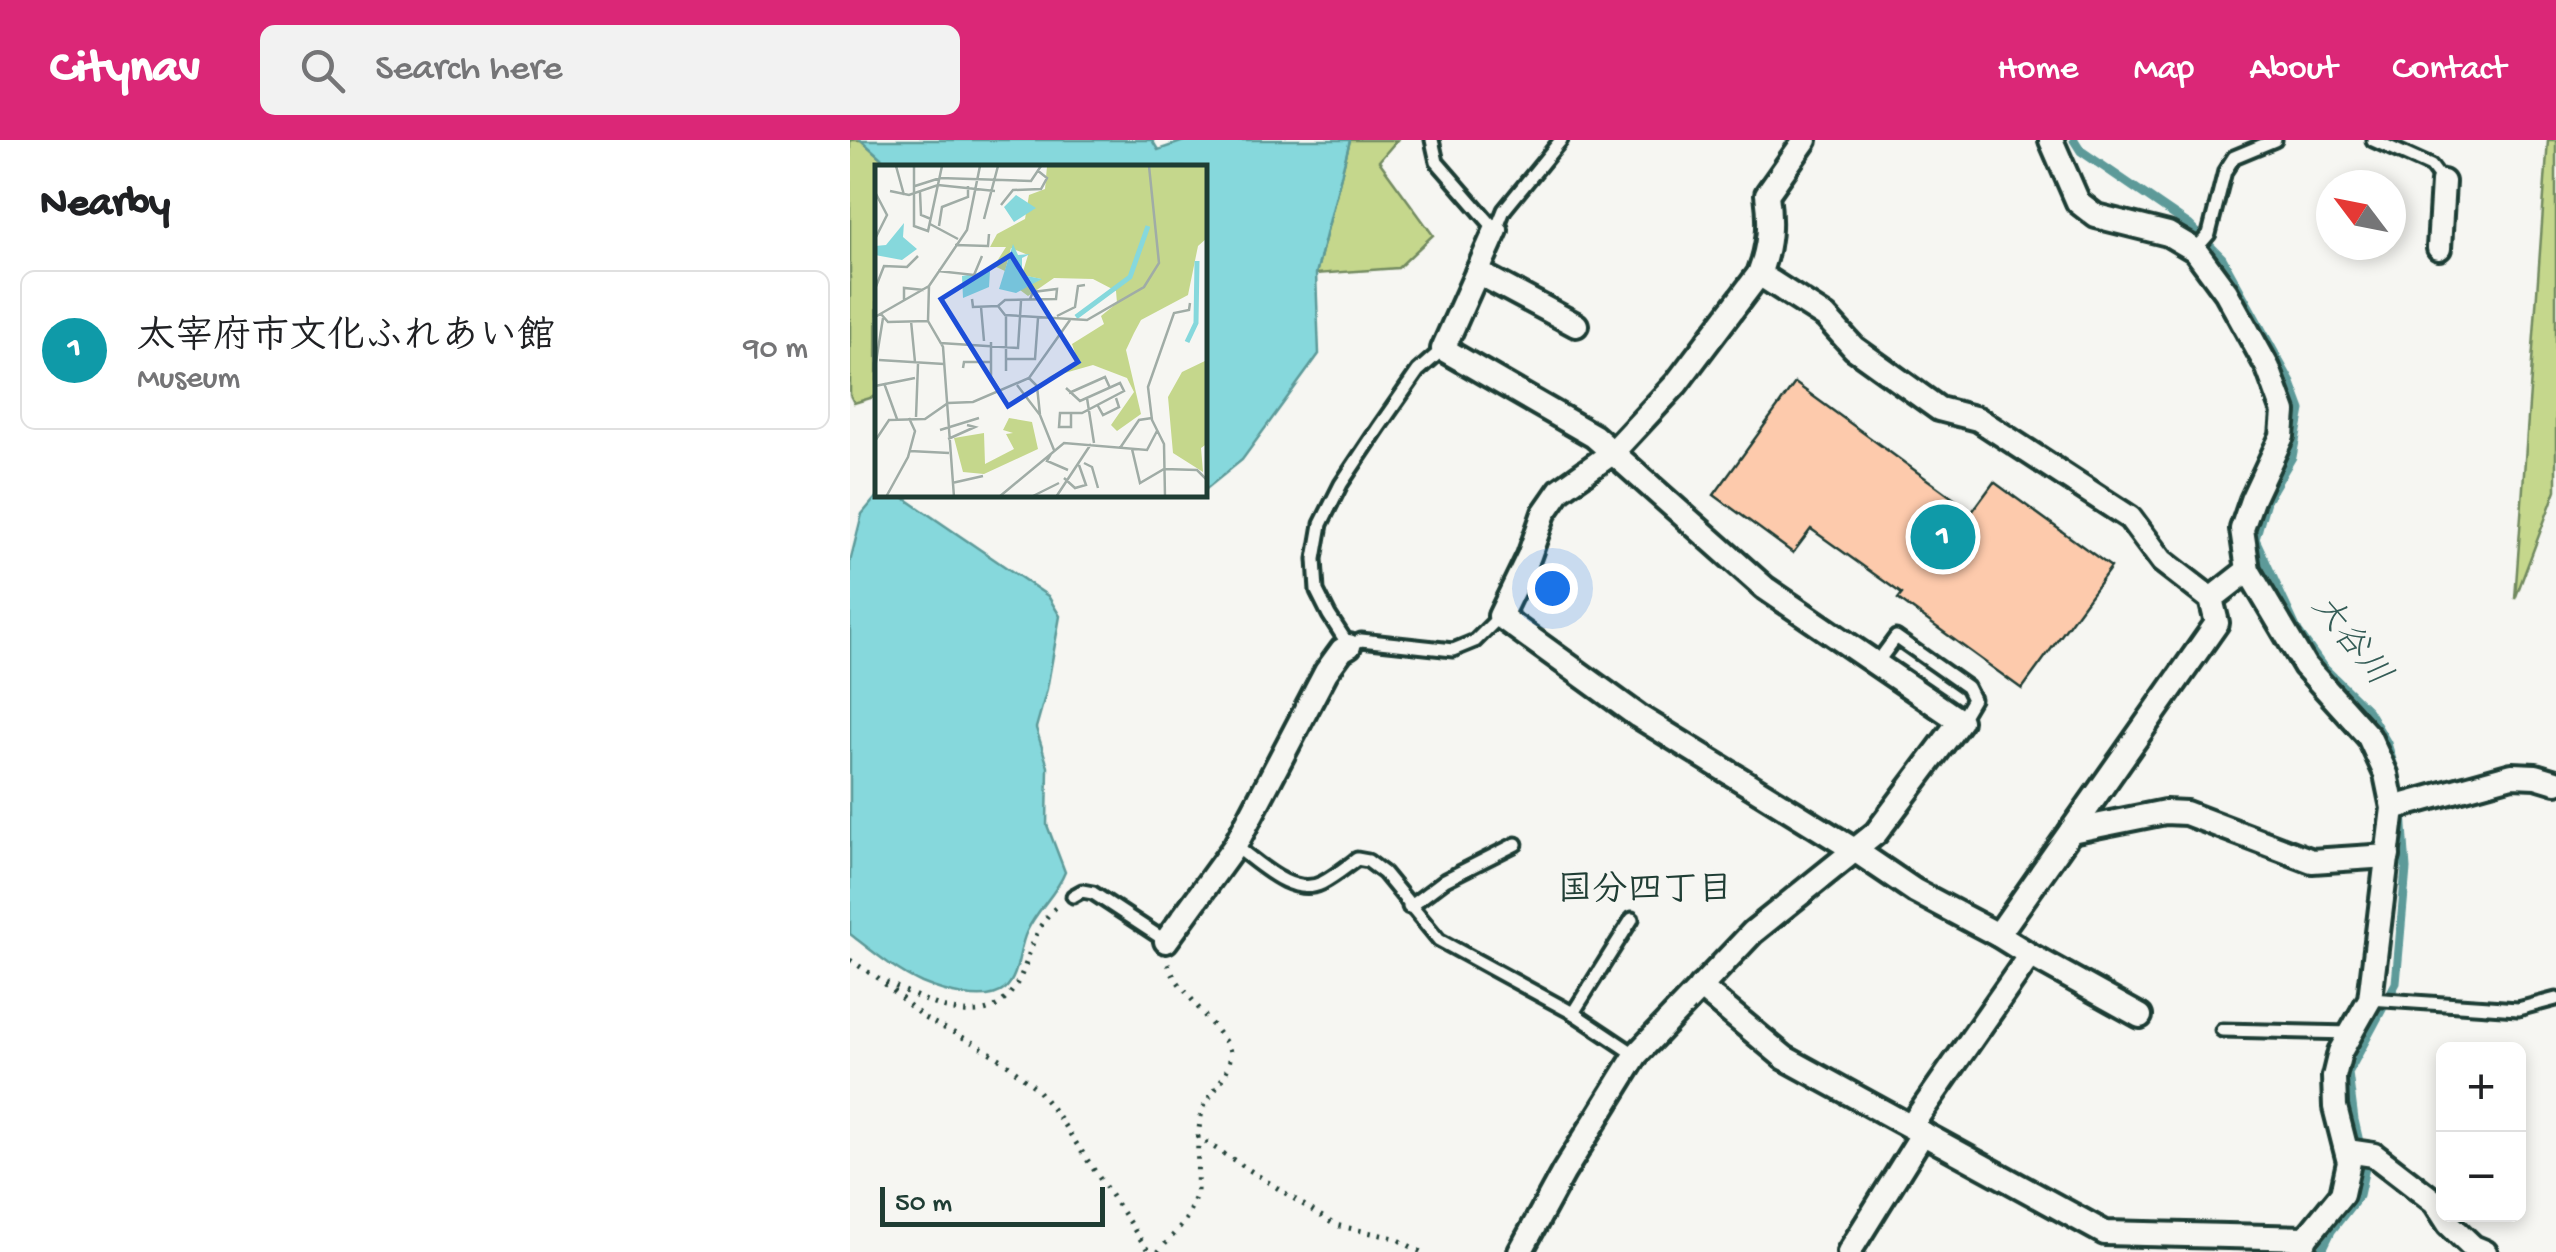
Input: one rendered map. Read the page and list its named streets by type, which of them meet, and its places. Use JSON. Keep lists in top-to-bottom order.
{
  "districts": ["国分四丁目"],
  "water": ["大谷川"],
  "scale_bar": "50 m",
  "north": "top left",
  "page": {
    "header": "Citynav",
    "search": "Search here",
    "nav": [
      "Home",
      "Map",
      "About",
      "Contact"
    ],
    "heading": "Nearby",
    "list": [
      {
        "mark": "1",
        "name": "太宰府市文化ふれあい館",
        "note": "Museum",
        "value": "90 m"
      }
    ],
    "pins": "1",
    "map_buttons": ["+", "−"],
    "scale": "50 m"
  }
}
